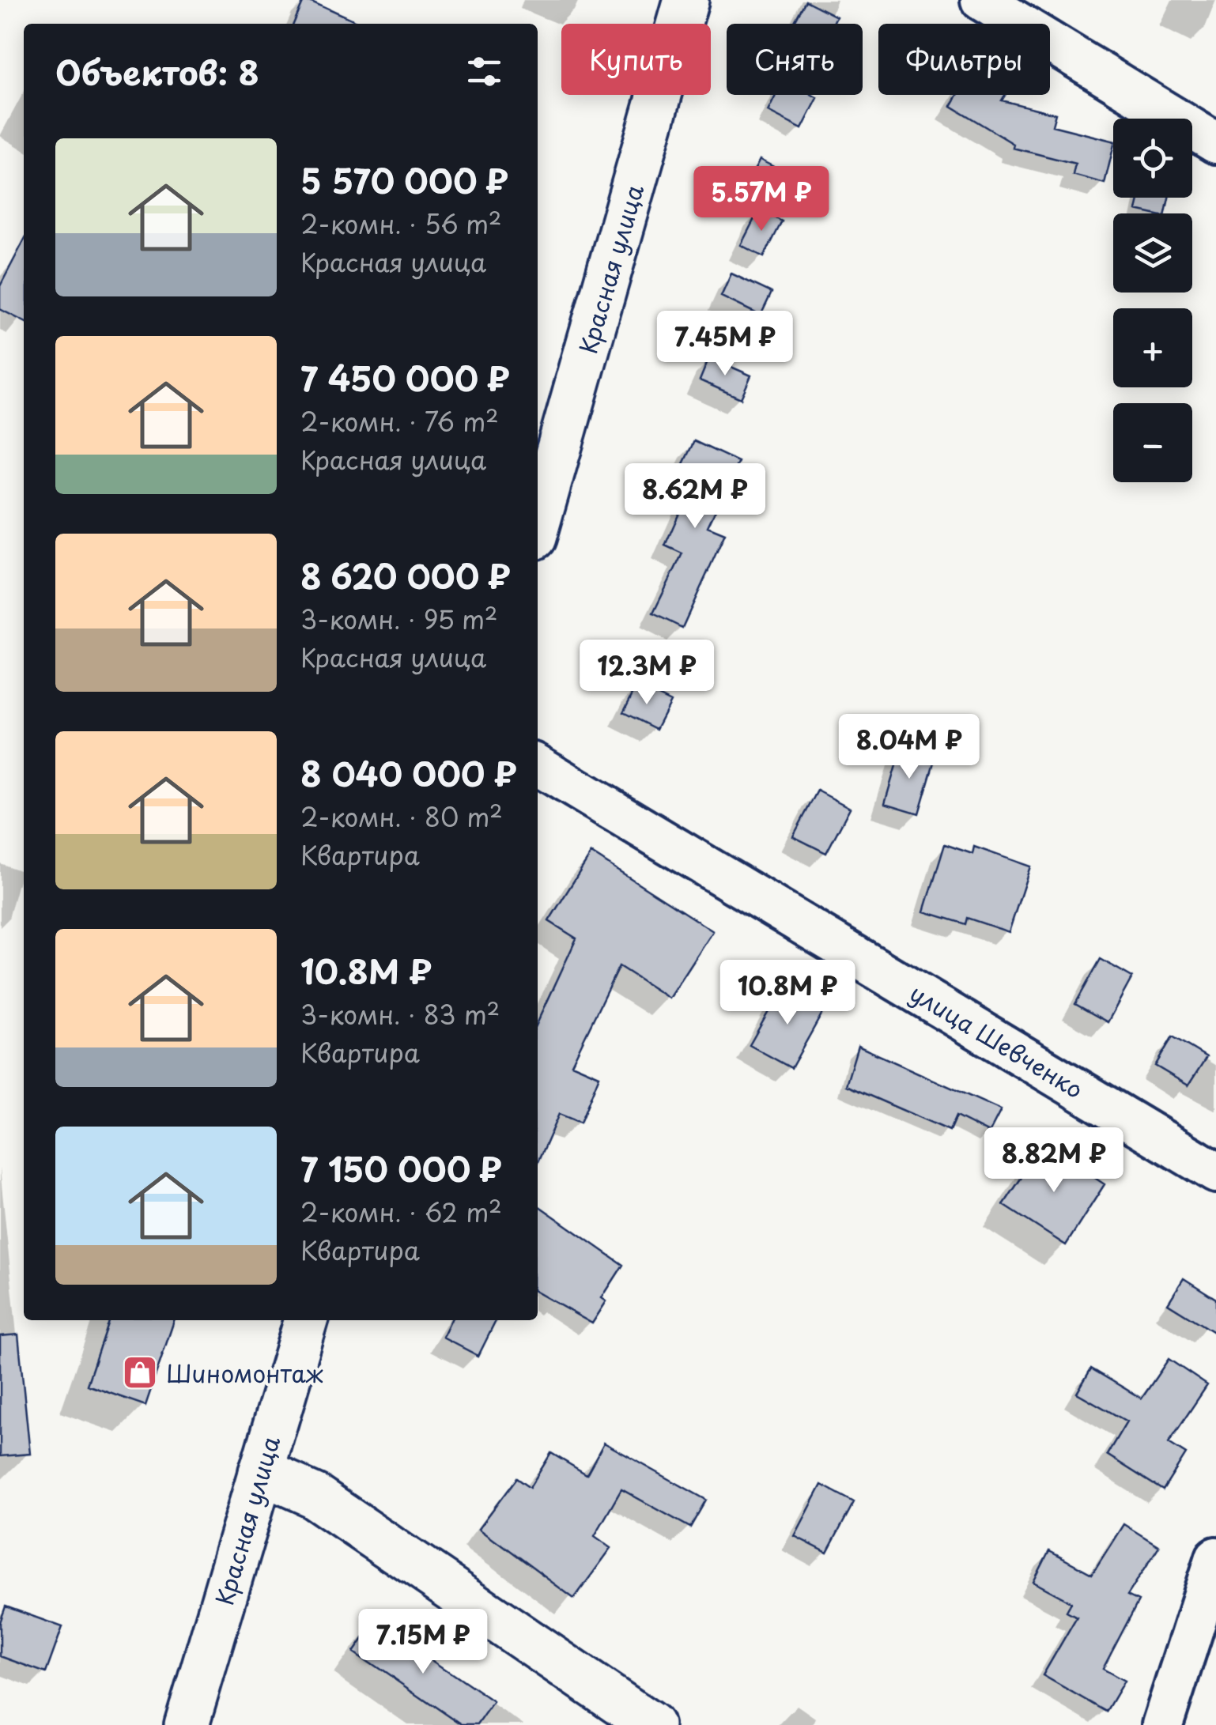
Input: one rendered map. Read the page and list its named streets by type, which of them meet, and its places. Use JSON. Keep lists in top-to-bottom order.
{
  "streets": {
    "main road": ["Красная улица"],
    "street": ["улица Шевченко"]
  },
  "places": {
    "shop": ["Шиномонтаж"]
  },
  "page": {
    "chip": ["Купить", "Снять", "Фильтры"],
    "heading": "Объектов: 8",
    "map_buttons": ["+", "−"],
    "list": [
      {
        "name": "5 570 000 ₽",
        "note": "2-комн. · 56 m² · Красная улица"
      },
      {
        "name": "7 450 000 ₽",
        "note": "2-комн. · 76 m² · Красная улица"
      },
      {
        "name": "8 620 000 ₽",
        "note": "3-комн. · 95 m² · Красная улица"
      },
      {
        "name": "8 040 000 ₽",
        "note": "2-комн. · 80 m² · Квартира"
      },
      {
        "name": "10.8M ₽",
        "note": "3-комн. · 83 m² · Квартира"
      },
      {
        "name": "7 150 000 ₽",
        "note": "2-комн. · 62 m² · Квартира"
      }
    ],
    "price": [
      "5.57M ₽",
      "7.45M ₽",
      "8.62M ₽",
      "12.3M ₽",
      "8.04M ₽",
      "10.8M ₽",
      "8.82M ₽",
      "7.15M ₽"
    ]
  }
}
